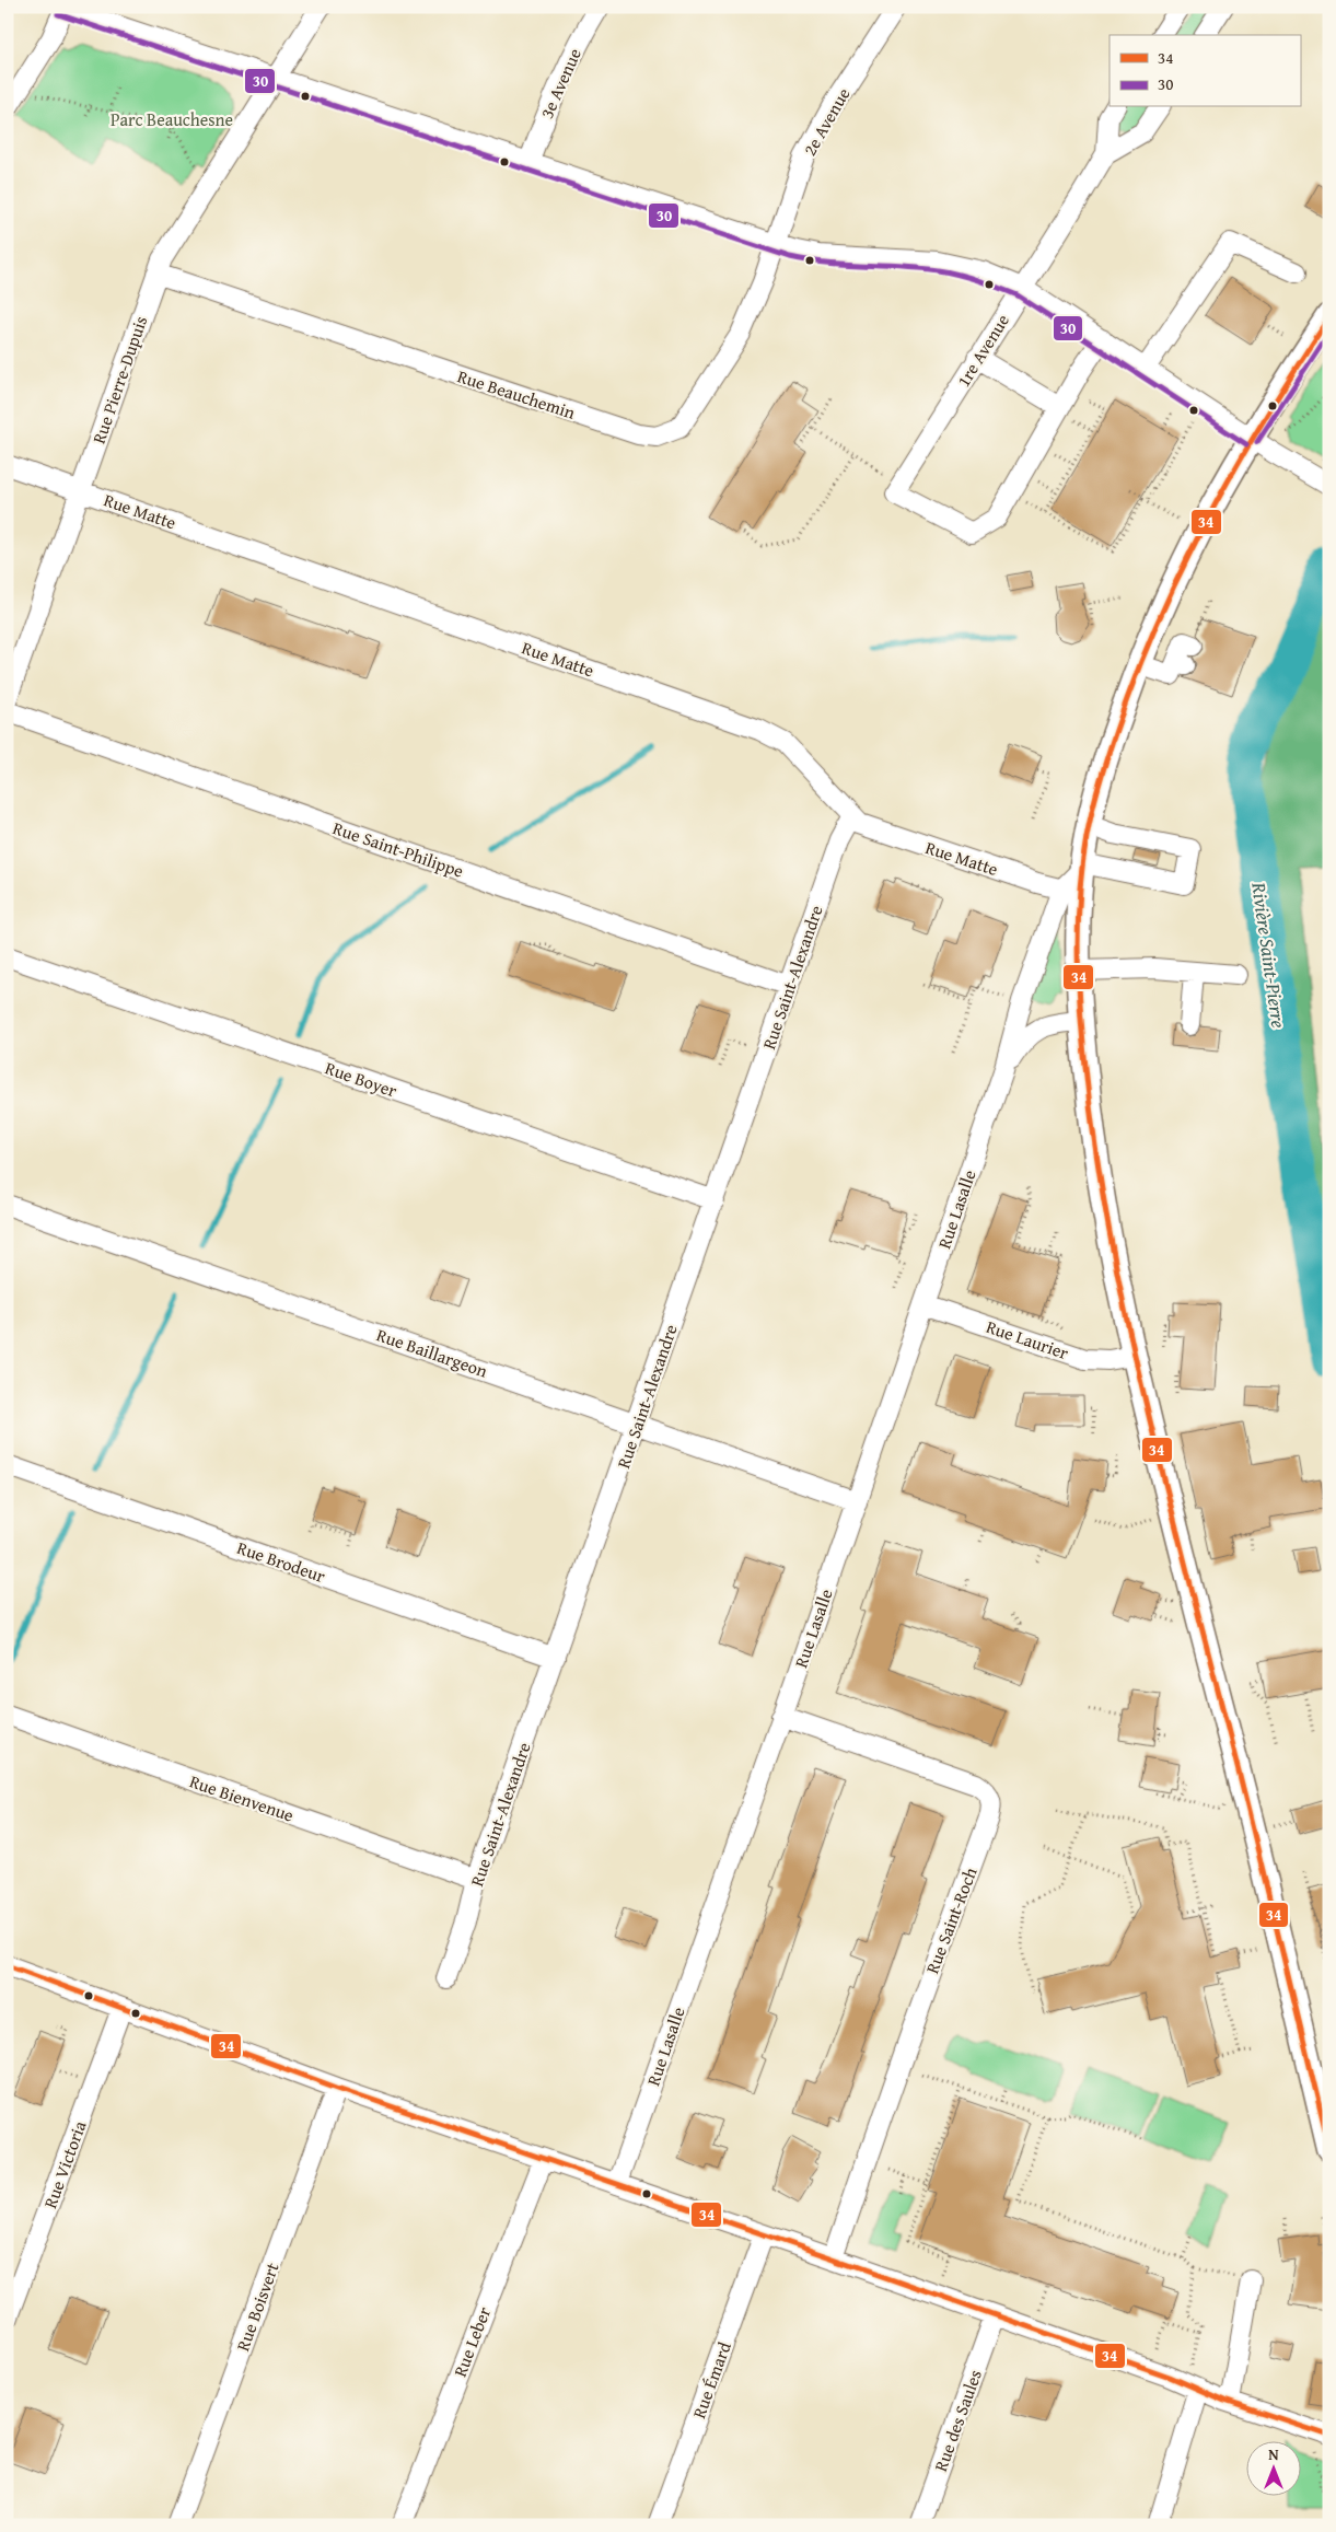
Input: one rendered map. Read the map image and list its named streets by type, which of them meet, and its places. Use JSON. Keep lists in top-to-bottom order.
{
  "streets": {
    "street": [
      "3e Avenue",
      "2e Avenue",
      "1re Avenue",
      "Rue Pierre-Dupuis",
      "Rue Beauchemin",
      "Rue Matte",
      "Rue Saint-Philippe",
      "Rue Saint-Alexandre",
      "Rue Boyer",
      "Rue Lasalle",
      "Rue Laurier",
      "Rue Baillargeon",
      "Rue Brodeur",
      "Rue Bienvenue",
      "Rue Saint-Roch",
      "Rue Victoria",
      "Rue Boisvert",
      "Rue Leber",
      "Rue Émard",
      "Rue des Saules"
    ]
  },
  "crossings": [
    ["2e Avenue", "Rue Beauchemin"],
    ["Rue Pierre-Dupuis", "Rue Beauchemin"],
    ["Rue Pierre-Dupuis", "Rue Matte"],
    ["Rue Matte", "Rue Saint-Alexandre"],
    ["Rue Matte", "Rue Lasalle"],
    ["Rue Saint-Philippe", "Rue Saint-Alexandre"],
    ["Rue Saint-Alexandre", "Rue Boyer"],
    ["Rue Saint-Alexandre", "Rue Baillargeon"],
    ["Rue Saint-Alexandre", "Rue Brodeur"],
    ["Rue Saint-Alexandre", "Rue Bienvenue"],
    ["Rue Lasalle", "Rue Laurier"],
    ["Rue Lasalle", "Rue Baillargeon"],
    ["Rue Lasalle", "Rue Saint-Roch"]
  ],
  "water": ["Rivière Saint-Pierre"],
  "parks": ["Parc Beauchesne"],
  "lines": ["transit line 30", "transit line 34"],
  "legend": ["34", "30"],
  "north": "top"
}
